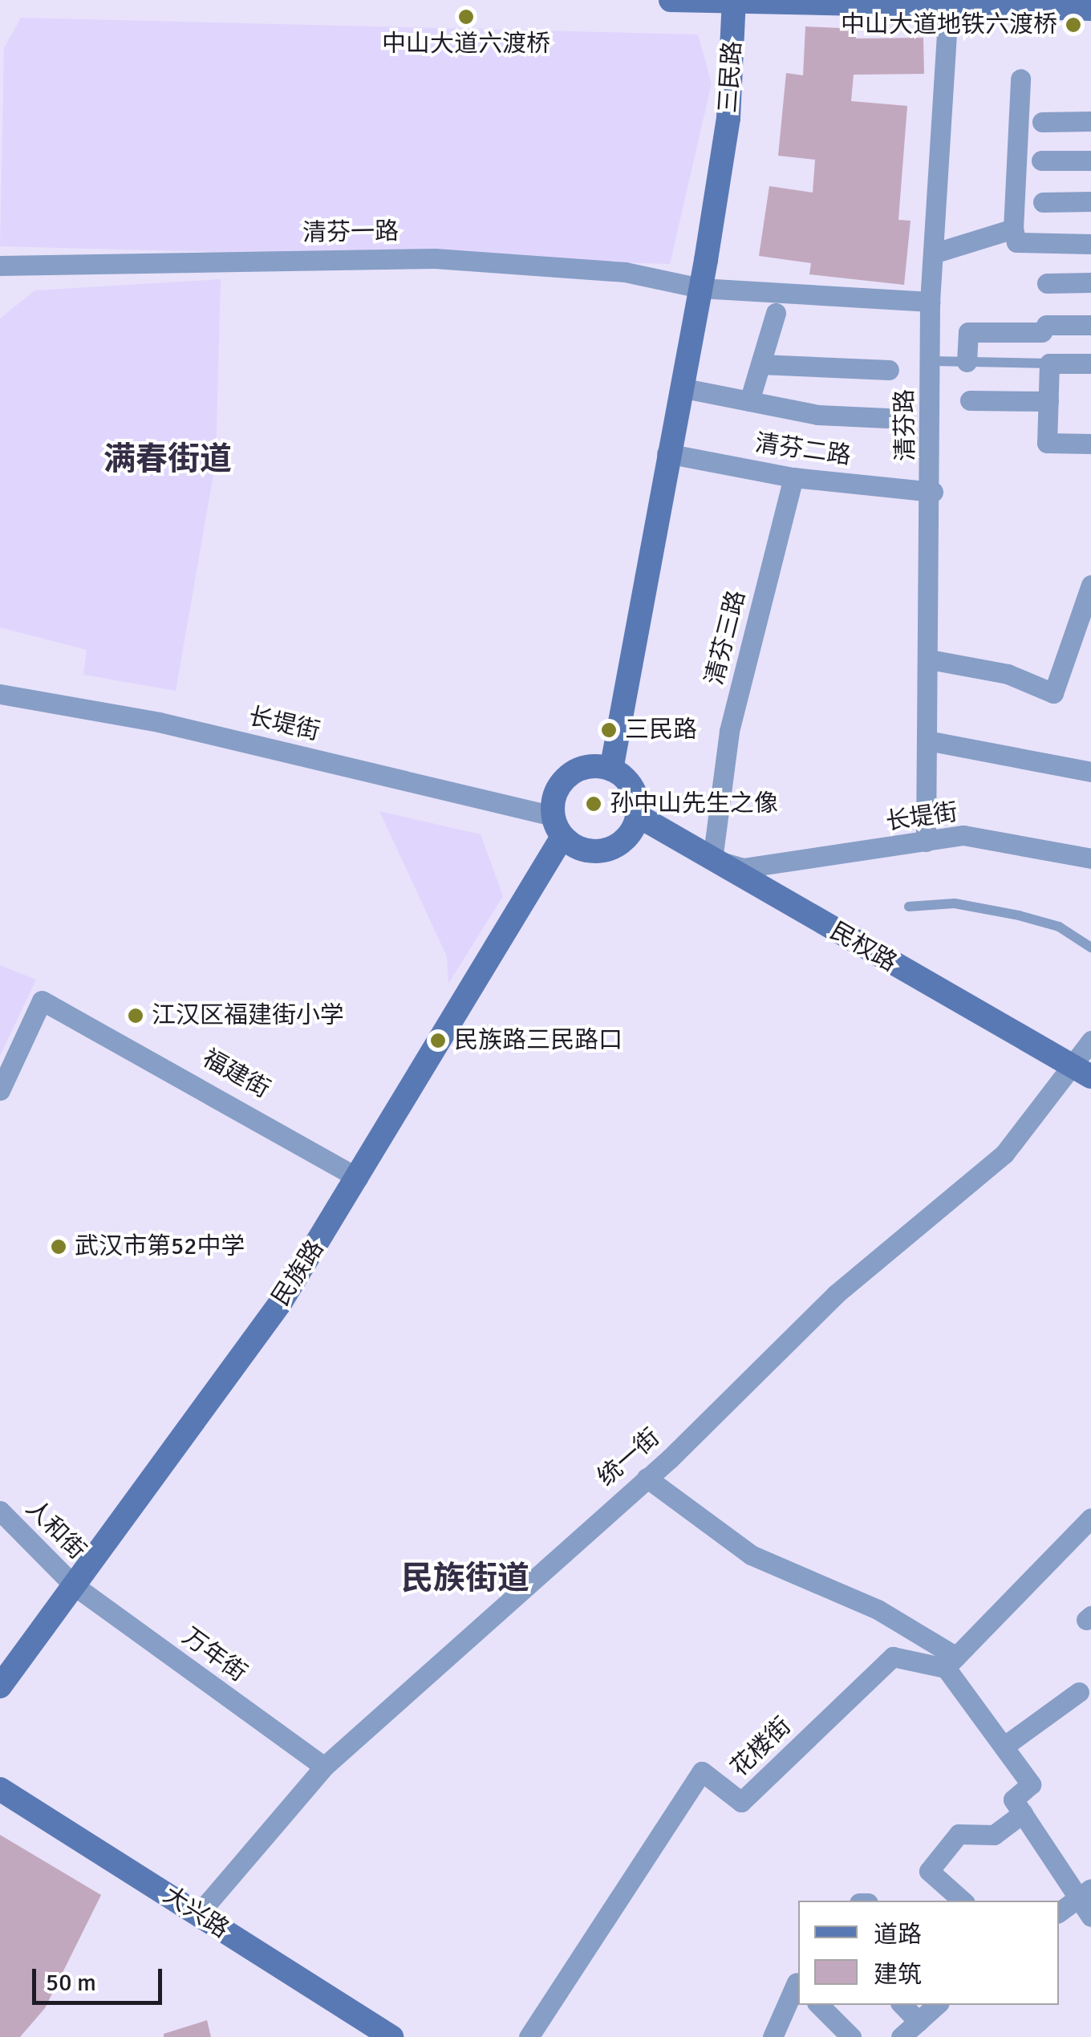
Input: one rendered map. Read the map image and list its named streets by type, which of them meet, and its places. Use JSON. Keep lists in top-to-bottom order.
{
  "streets": {
    "street": [
      "三民路",
      "清芬一路",
      "清芬路",
      "清芬二路",
      "清芬三路",
      "长堤街",
      "民权路",
      "福建街",
      "民族路",
      "统一街",
      "人和街",
      "万年街",
      "花楼街",
      "大兴路"
    ]
  },
  "crossings": [
    ["三民路", "清芬一路"],
    ["三民路", "清芬二路"],
    ["三民路", "长堤街"],
    ["三民路", "民权路"],
    ["三民路", "民族路"],
    ["清芬一路", "清芬路"],
    ["清芬路", "清芬二路"],
    ["清芬路", "长堤街"],
    ["清芬二路", "清芬三路"],
    ["清芬三路", "长堤街"],
    ["清芬三路", "民权路"],
    ["长堤街", "民权路"],
    ["长堤街", "民族路"],
    ["民权路", "民族路"],
    ["民权路", "统一街"],
    ["福建街", "民族路"],
    ["民族路", "人和街"],
    ["民族路", "万年街"],
    ["统一街", "万年街"],
    ["统一街", "大兴路"],
    ["人和街", "万年街"]
  ],
  "districts": ["满春街道", "民族街道"],
  "places": [
    "中山大道六渡桥",
    "中山大道地铁六渡桥",
    "三民路",
    "孙中山先生之像",
    "江汉区福建街小学",
    "民族路三民路口",
    "武汉市第52中学"
  ],
  "legend": ["道路", "建筑"],
  "scale_bar": "50 m"
}
